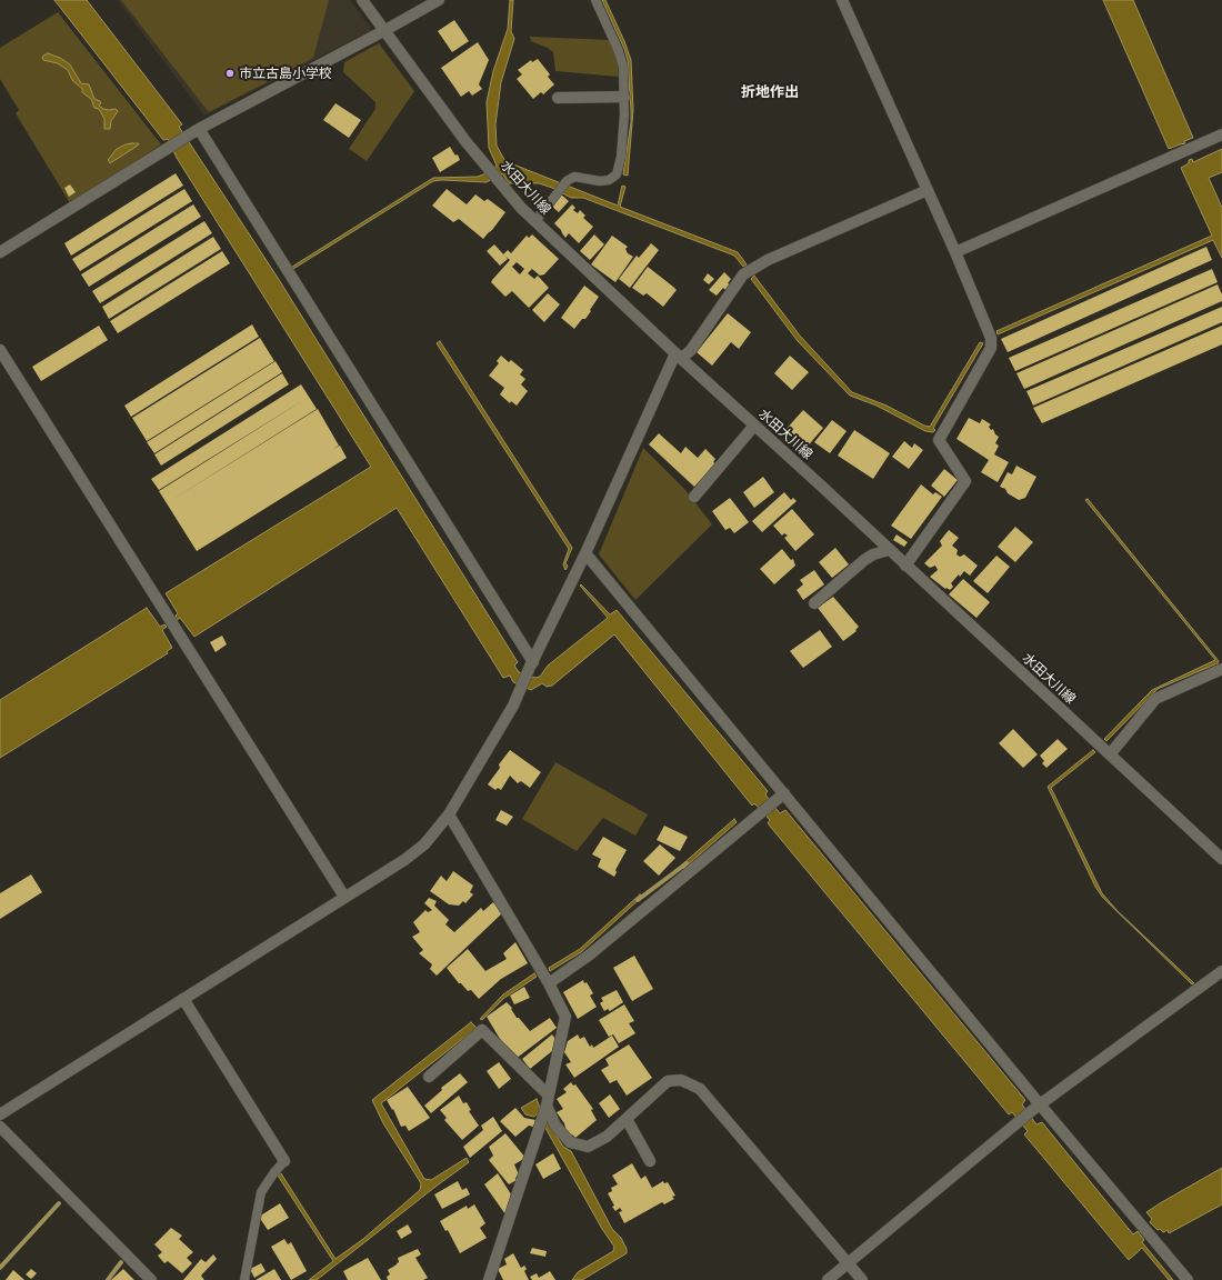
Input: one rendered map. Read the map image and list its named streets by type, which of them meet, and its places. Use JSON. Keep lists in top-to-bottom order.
{
  "streets": {
    "street": ["水田大川線"]
  },
  "districts": ["折地作出"],
  "places": ["市立古島小学校"]
}
